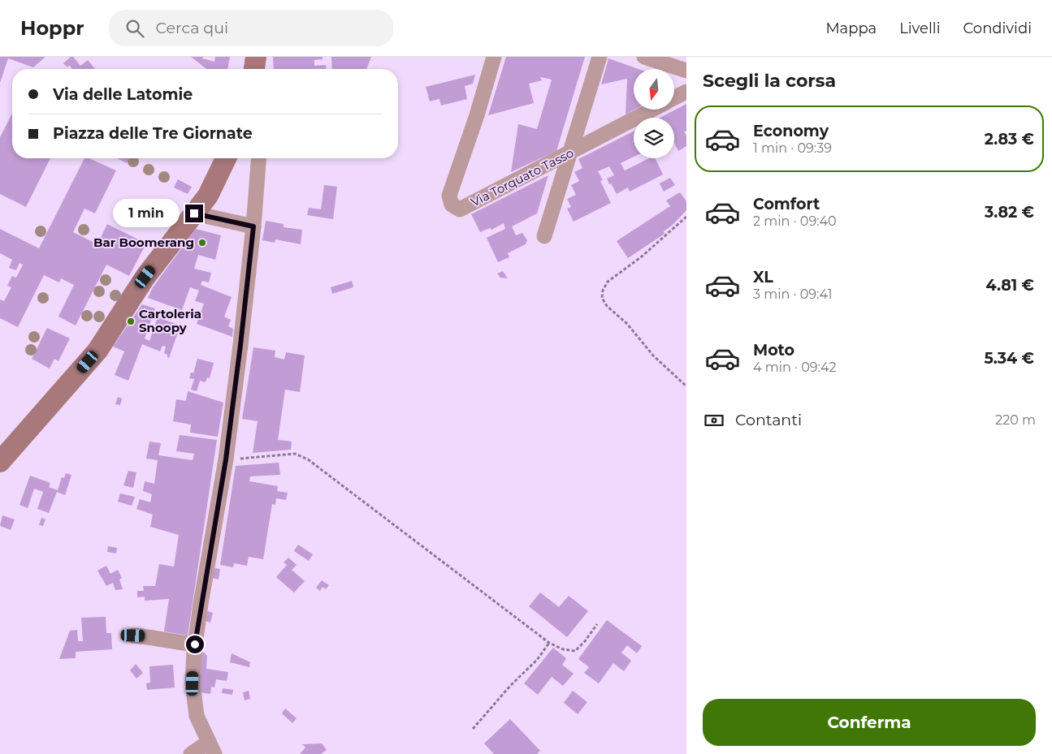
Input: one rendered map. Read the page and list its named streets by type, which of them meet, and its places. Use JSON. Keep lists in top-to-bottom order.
{
  "streets": {
    "street": ["Via Torquato Tasso"]
  },
  "places": ["Bar Boomerang", "Cartoleria Snoopy"],
  "north": "bottom",
  "page": {
    "header": "Hoppr",
    "search": "Cerca qui",
    "nav": ["Mappa", "Livelli", "Condividi"],
    "heading": "Scegli la corsa",
    "banner": ["Via delle Latomie", "Piazza delle Tre Giornate"],
    "list": [
      {
        "name": "Economy",
        "note": "1 min · 09:39",
        "value": "2.83 €"
      },
      {
        "name": "Comfort",
        "note": "2 min · 09:40",
        "value": "3.82 €"
      },
      {
        "name": "XL",
        "note": "3 min · 09:41",
        "value": "4.81 €"
      },
      {
        "name": "Moto",
        "note": "4 min · 09:42",
        "value": "5.34 €"
      }
    ],
    "bubble": "1 min",
    "pay": ["Contanti", "220 m"],
    "buttons": "Conferma"
  }
}
